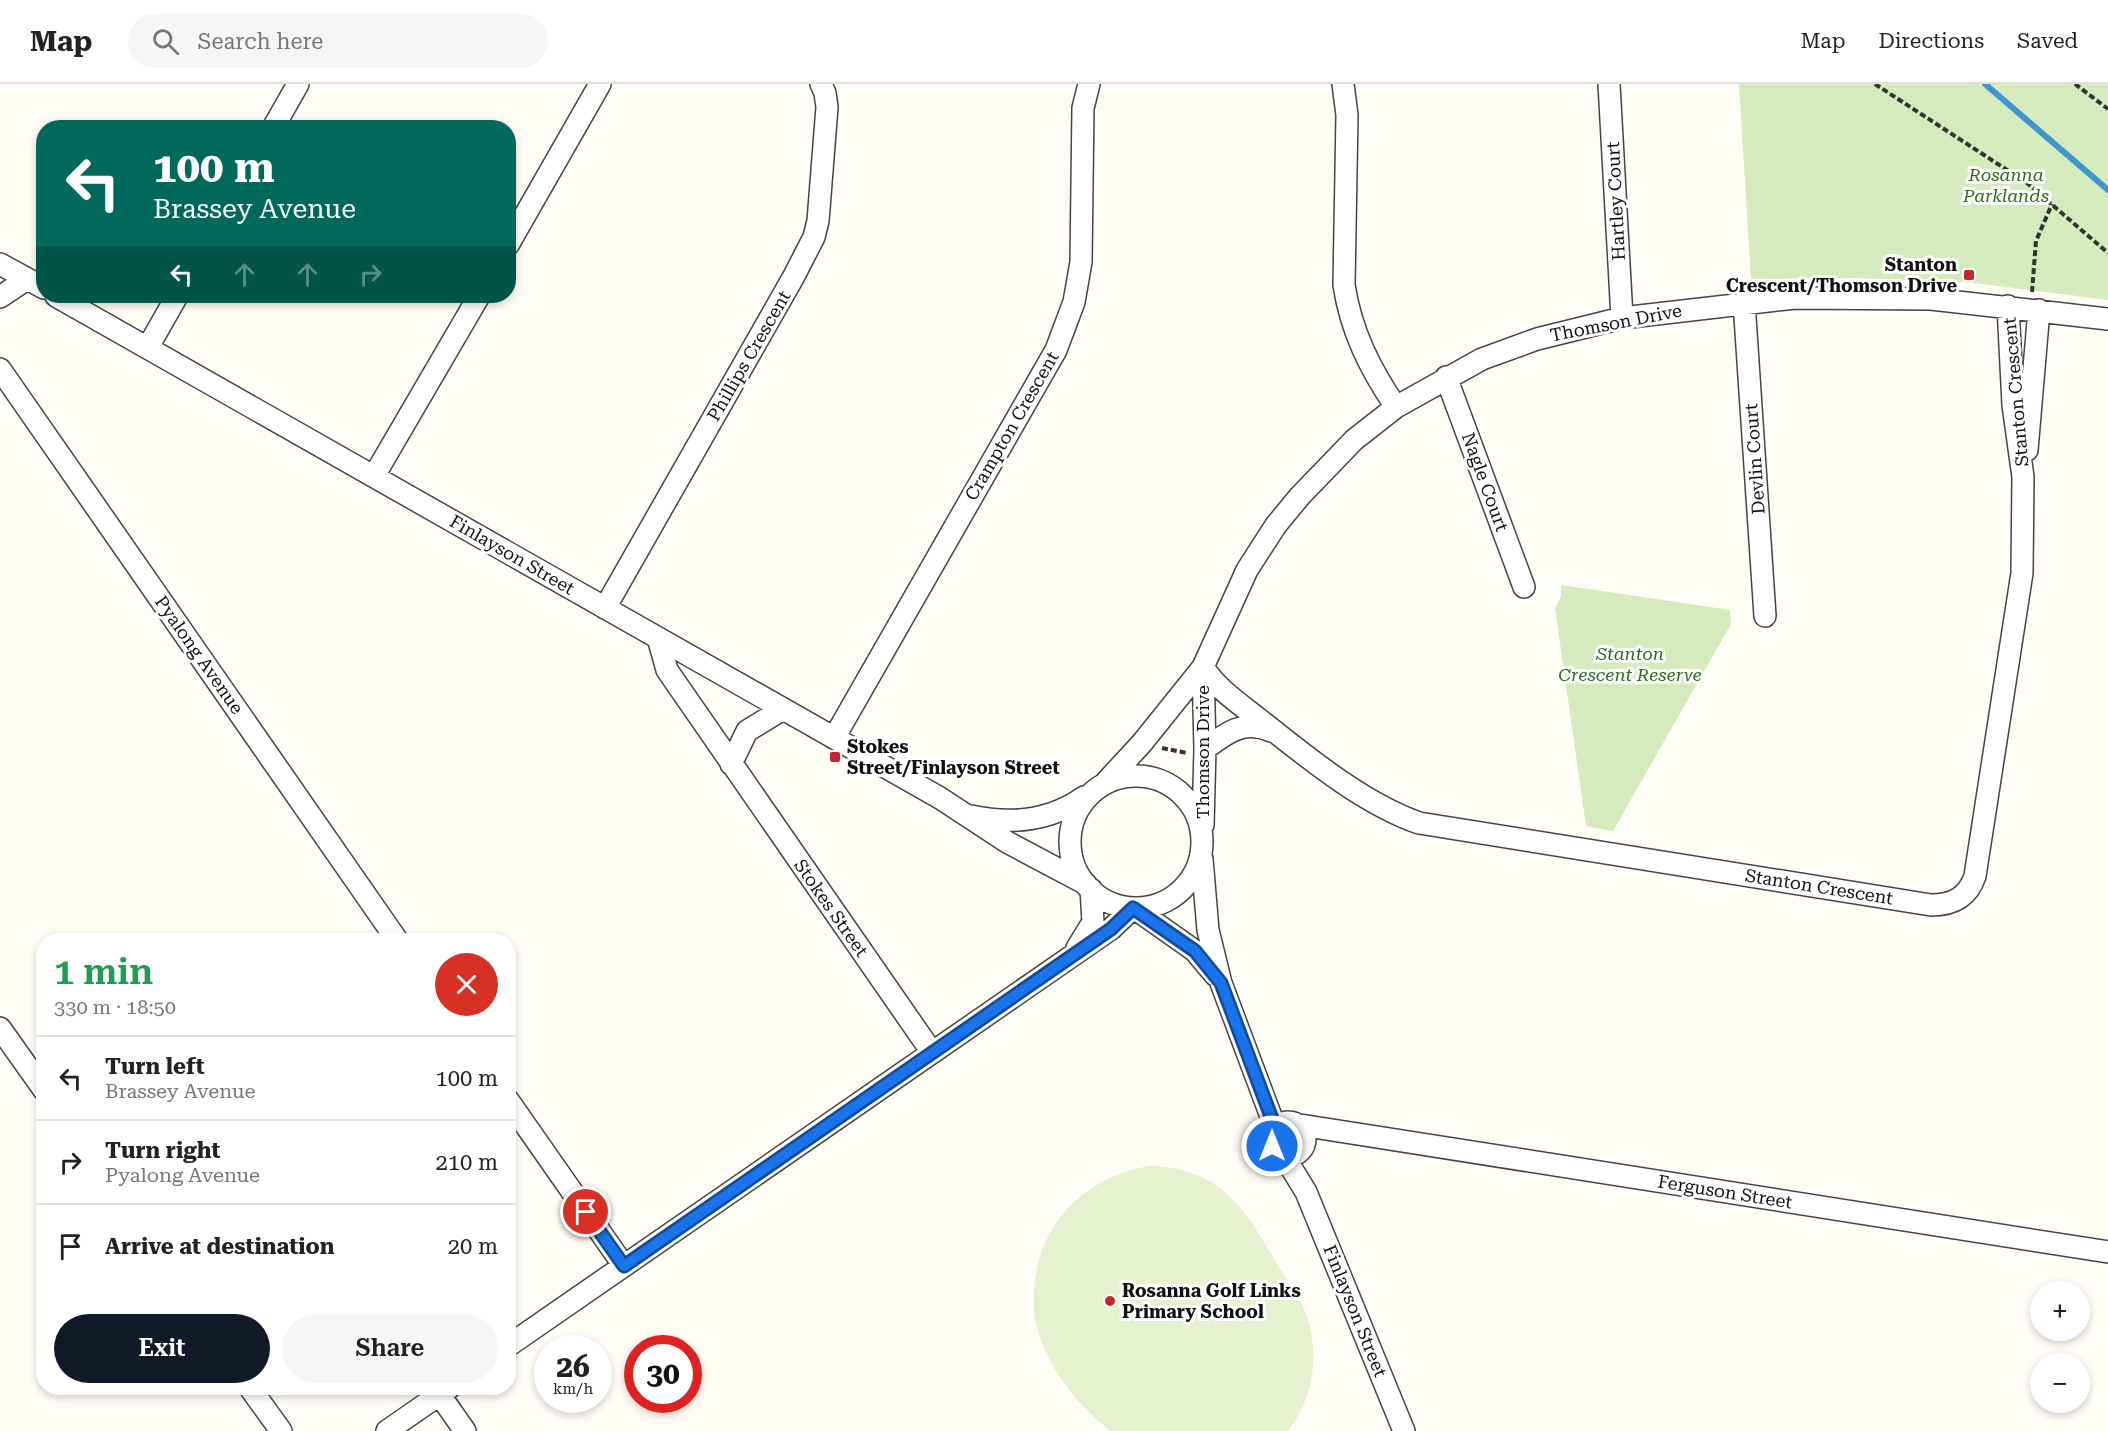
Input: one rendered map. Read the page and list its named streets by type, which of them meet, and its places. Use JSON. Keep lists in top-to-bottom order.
{
  "streets": {
    "street": [
      "Hartley Court",
      "Thomson Drive",
      "Phillips Crescent",
      "Stanton Crescent",
      "Crampton Crescent",
      "Devlin Court",
      "Nagle Court",
      "Finlayson Street",
      "Pyalong Avenue",
      "Stokes Street",
      "Ferguson Street"
    ]
  },
  "crossings": [
    ["Hartley Court", "Thomson Drive"],
    ["Thomson Drive", "Stanton Crescent"],
    ["Thomson Drive", "Devlin Court"],
    ["Thomson Drive", "Nagle Court"],
    ["Thomson Drive", "Finlayson Street"],
    ["Phillips Crescent", "Finlayson Street"],
    ["Crampton Crescent", "Finlayson Street"],
    ["Finlayson Street", "Stokes Street"],
    ["Finlayson Street", "Ferguson Street"]
  ],
  "parks": ["Rosanna Parklands", "Stanton Crescent Reserve"],
  "places": {
    "transit": ["Stanton Crescent/Thomson Drive", "Stokes Street/Finlayson Street"],
    "other": ["Rosanna Golf Links Primary School"]
  },
  "page": {
    "header": "Map",
    "search": "Search here",
    "nav": ["Map", "Directions", "Saved"],
    "turn": ["100 m", "Brassey Avenue"],
    "heading": ["1 min", "330 m · 18:50"],
    "list": [
      {
        "name": "Turn left",
        "note": "Brassey Avenue",
        "value": "100 m"
      },
      {
        "name": "Turn right",
        "note": "Pyalong Avenue",
        "value": "210 m"
      },
      {
        "name": "Arrive at destination",
        "value": "20 m"
      }
    ],
    "map_buttons": ["+", "−"],
    "buttons": ["Exit", "Share"],
    "speed": "26 km/h",
    "limit": "30"
  }
}
